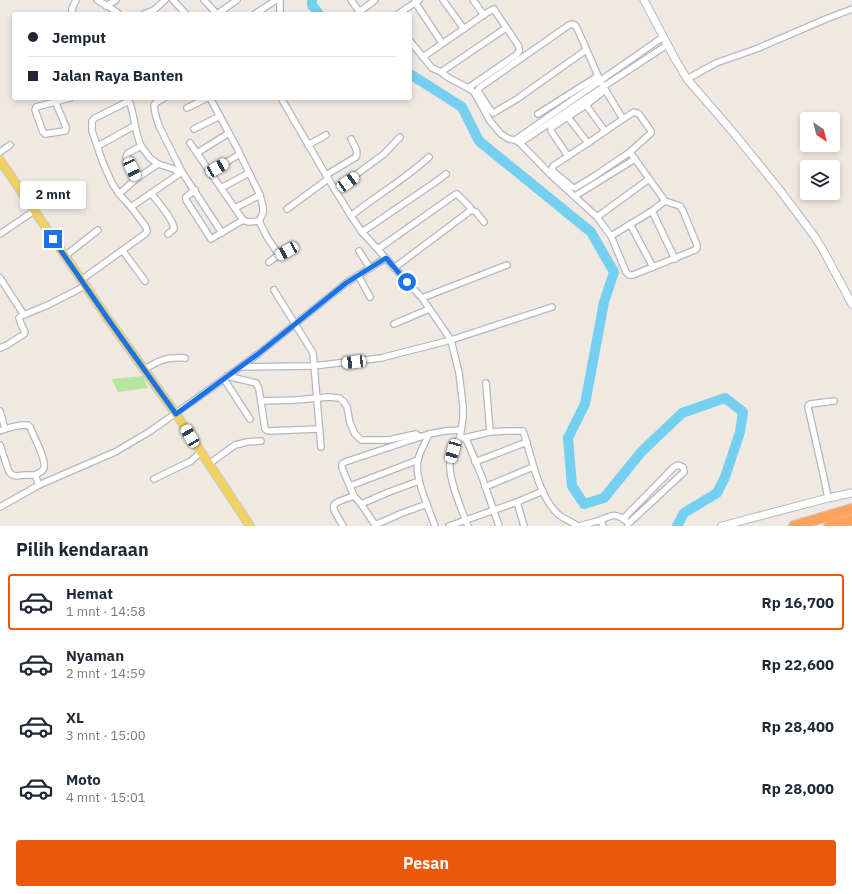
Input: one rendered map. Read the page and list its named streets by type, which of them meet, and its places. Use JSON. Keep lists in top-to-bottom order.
{
  "north": "bottom right",
  "page": {
    "banner": ["Jemput", "Jalan Raya Banten"],
    "bubble": "2 mnt",
    "heading": "Pilih kendaraan",
    "list": [
      {
        "name": "Hemat",
        "note": "1 mnt · 14:58",
        "value": "Rp 16,700"
      },
      {
        "name": "Nyaman",
        "note": "2 mnt · 14:59",
        "value": "Rp 22,600"
      },
      {
        "name": "XL",
        "note": "3 mnt · 15:00",
        "value": "Rp 28,400"
      },
      {
        "name": "Moto",
        "note": "4 mnt · 15:01",
        "value": "Rp 28,000"
      }
    ],
    "buttons": "Pesan"
  }
}
